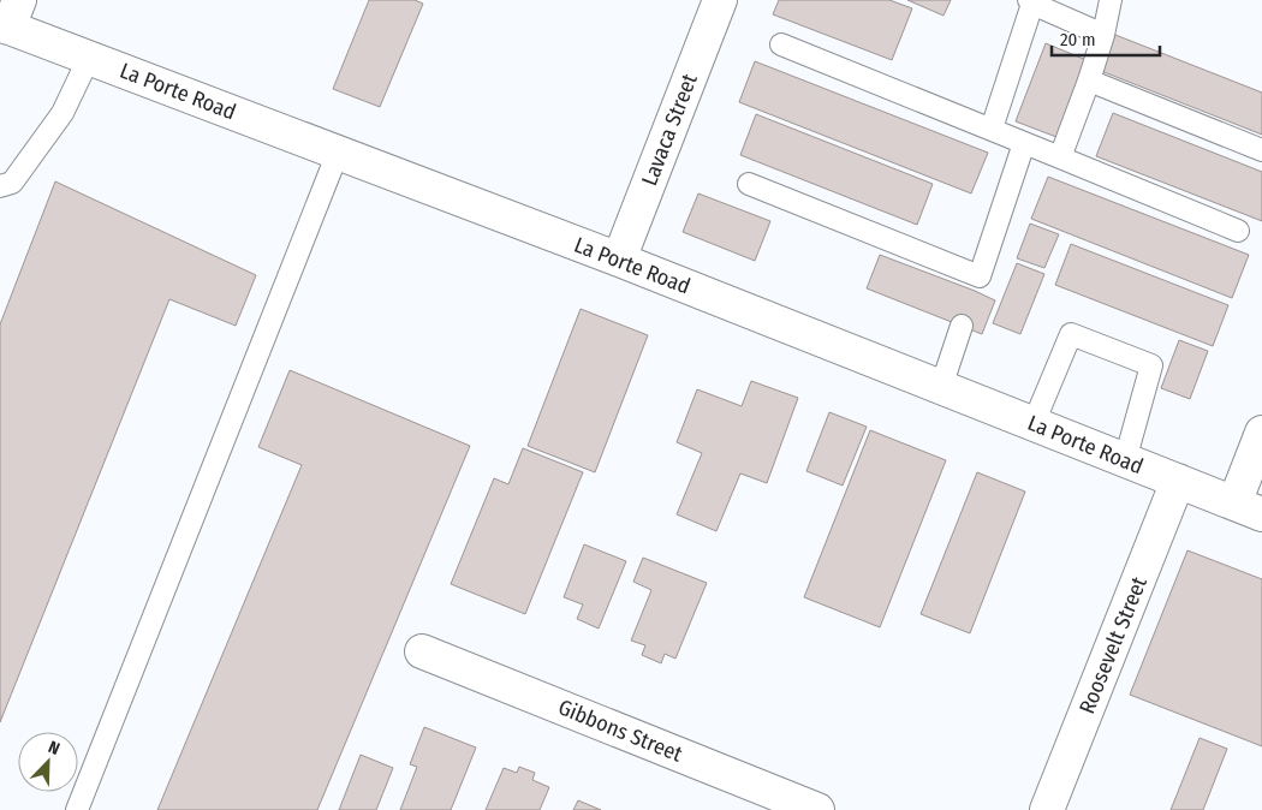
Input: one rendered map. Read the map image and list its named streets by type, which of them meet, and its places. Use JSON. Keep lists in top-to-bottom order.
{
  "streets": {
    "street": [
      "La Porte Road",
      "Lavaca Street",
      "Roosevelt Street",
      "Gibbons Street"
    ]
  },
  "crossings": [
    ["La Porte Road", "Lavaca Street"],
    ["La Porte Road", "Roosevelt Street"]
  ],
  "scale_bar": "20 m",
  "north": "top right"
}
